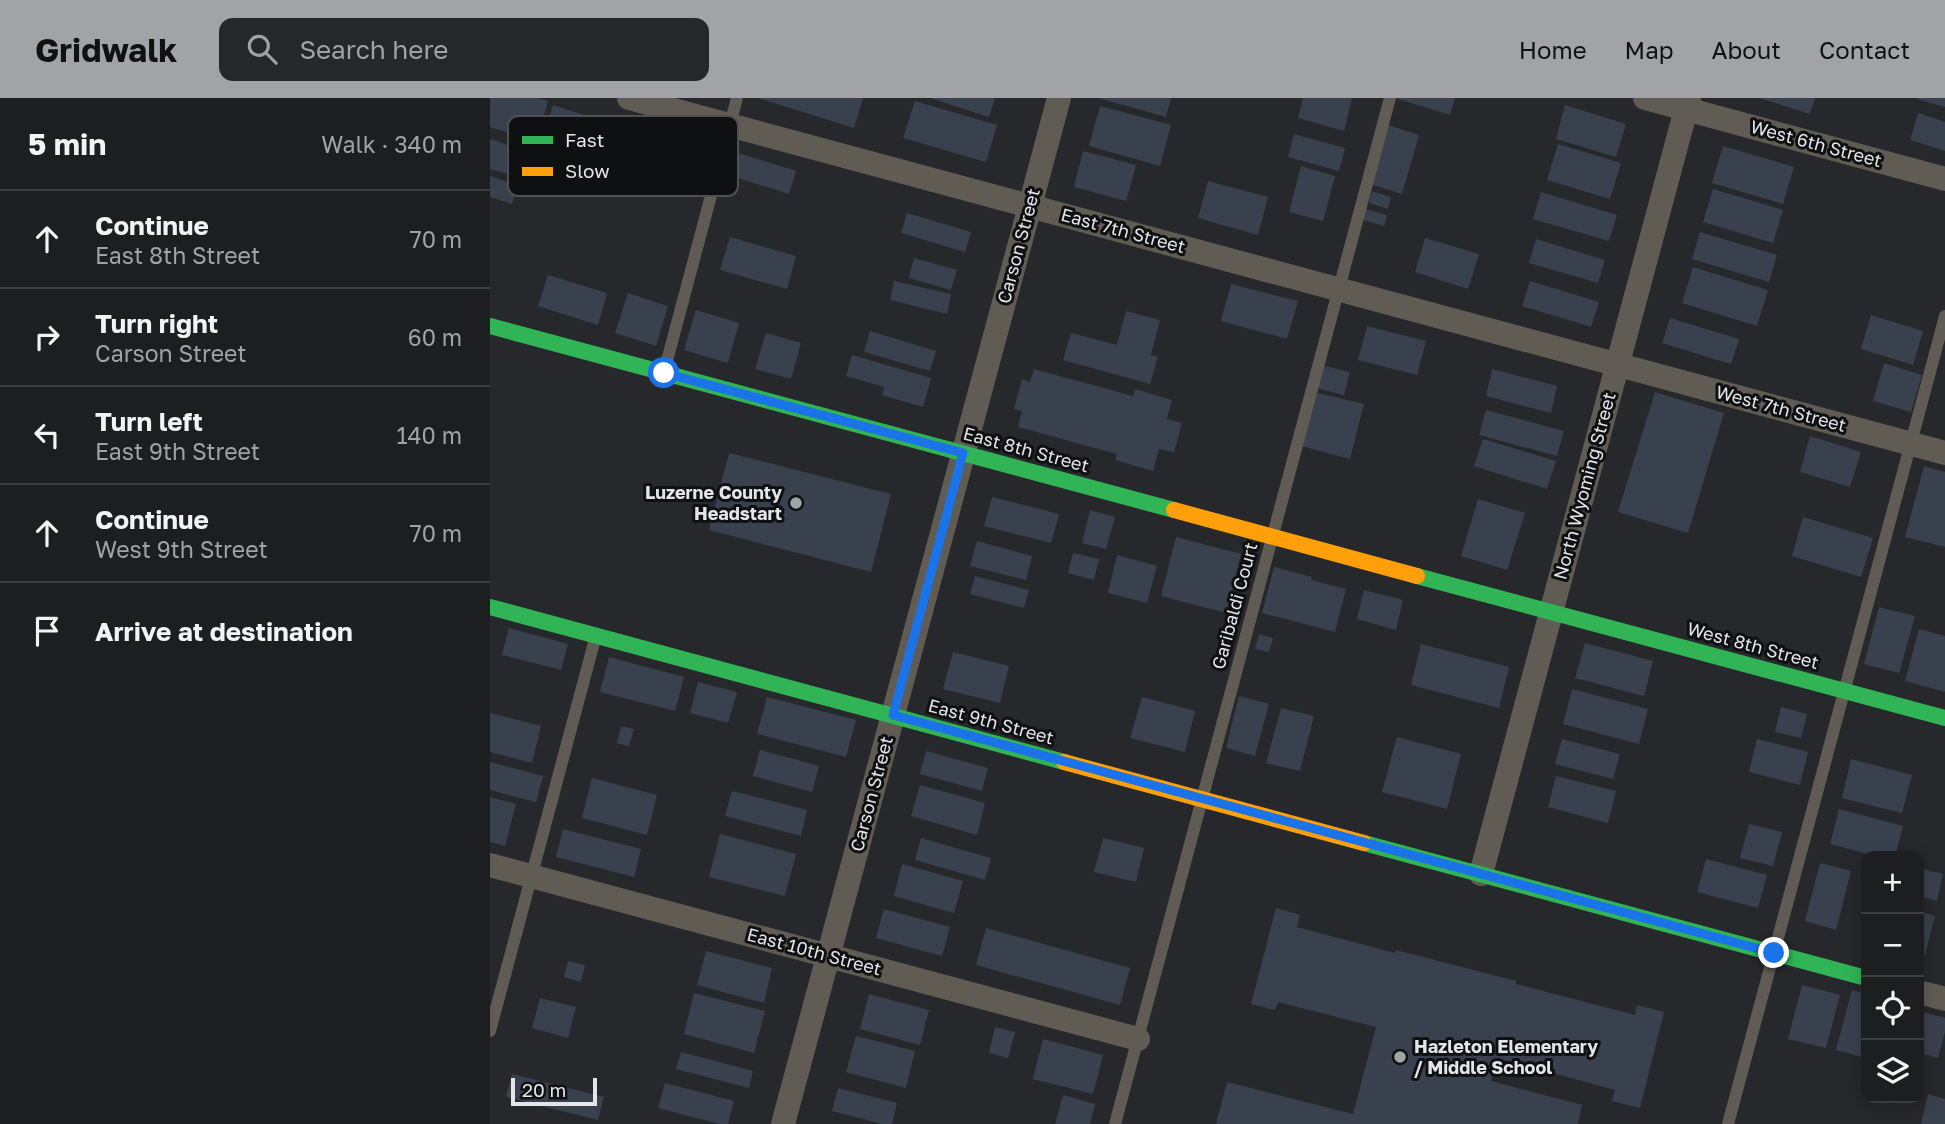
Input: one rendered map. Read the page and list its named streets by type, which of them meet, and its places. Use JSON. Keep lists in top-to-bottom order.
{
  "streets": {
    "street": [
      "West 6th Street",
      "East 7th Street",
      "Carson Street",
      "West 7th Street",
      "East 8th Street",
      "North Wyoming Street",
      "West 8th Street",
      "East 9th Street",
      "East 10th Street"
    ],
    "lane": ["Garibaldi Court"]
  },
  "crossings": [
    ["West 6th Street", "North Wyoming Street"],
    ["East 7th Street", "Carson Street"],
    ["East 7th Street", "West 7th Street"],
    ["East 7th Street", "North Wyoming Street"],
    ["East 7th Street", "Garibaldi Court"],
    ["Carson Street", "East 8th Street"],
    ["Carson Street", "East 9th Street"],
    ["Carson Street", "East 10th Street"],
    ["West 7th Street", "North Wyoming Street"],
    ["East 8th Street", "North Wyoming Street"],
    ["East 8th Street", "Garibaldi Court"],
    ["East 8th Street", "West 8th Street"],
    ["North Wyoming Street", "West 8th Street"],
    ["North Wyoming Street", "East 9th Street"],
    ["Garibaldi Court", "East 9th Street"],
    ["Garibaldi Court", "East 10th Street"]
  ],
  "places": ["Luzerne County Headstart", "Hazleton Elementary / Middle School"],
  "legend": ["Fast", "Slow"],
  "scale_bar": "20 m",
  "page": {
    "header": "Gridwalk",
    "search": "Search here",
    "nav": [
      "Home",
      "Map",
      "About",
      "Contact"
    ],
    "heading": ["5 min", "Walk · 340 m"],
    "list": [
      ["Continue", "East 8th Street", "70 m"],
      ["Turn right", "Carson Street", "60 m"],
      ["Turn left", "East 9th Street", "140 m"],
      ["Continue", "West 9th Street", "70 m"],
      "Arrive at destination"
    ],
    "map_buttons": ["+", "−"],
    "scale": "20 m"
  }
}
